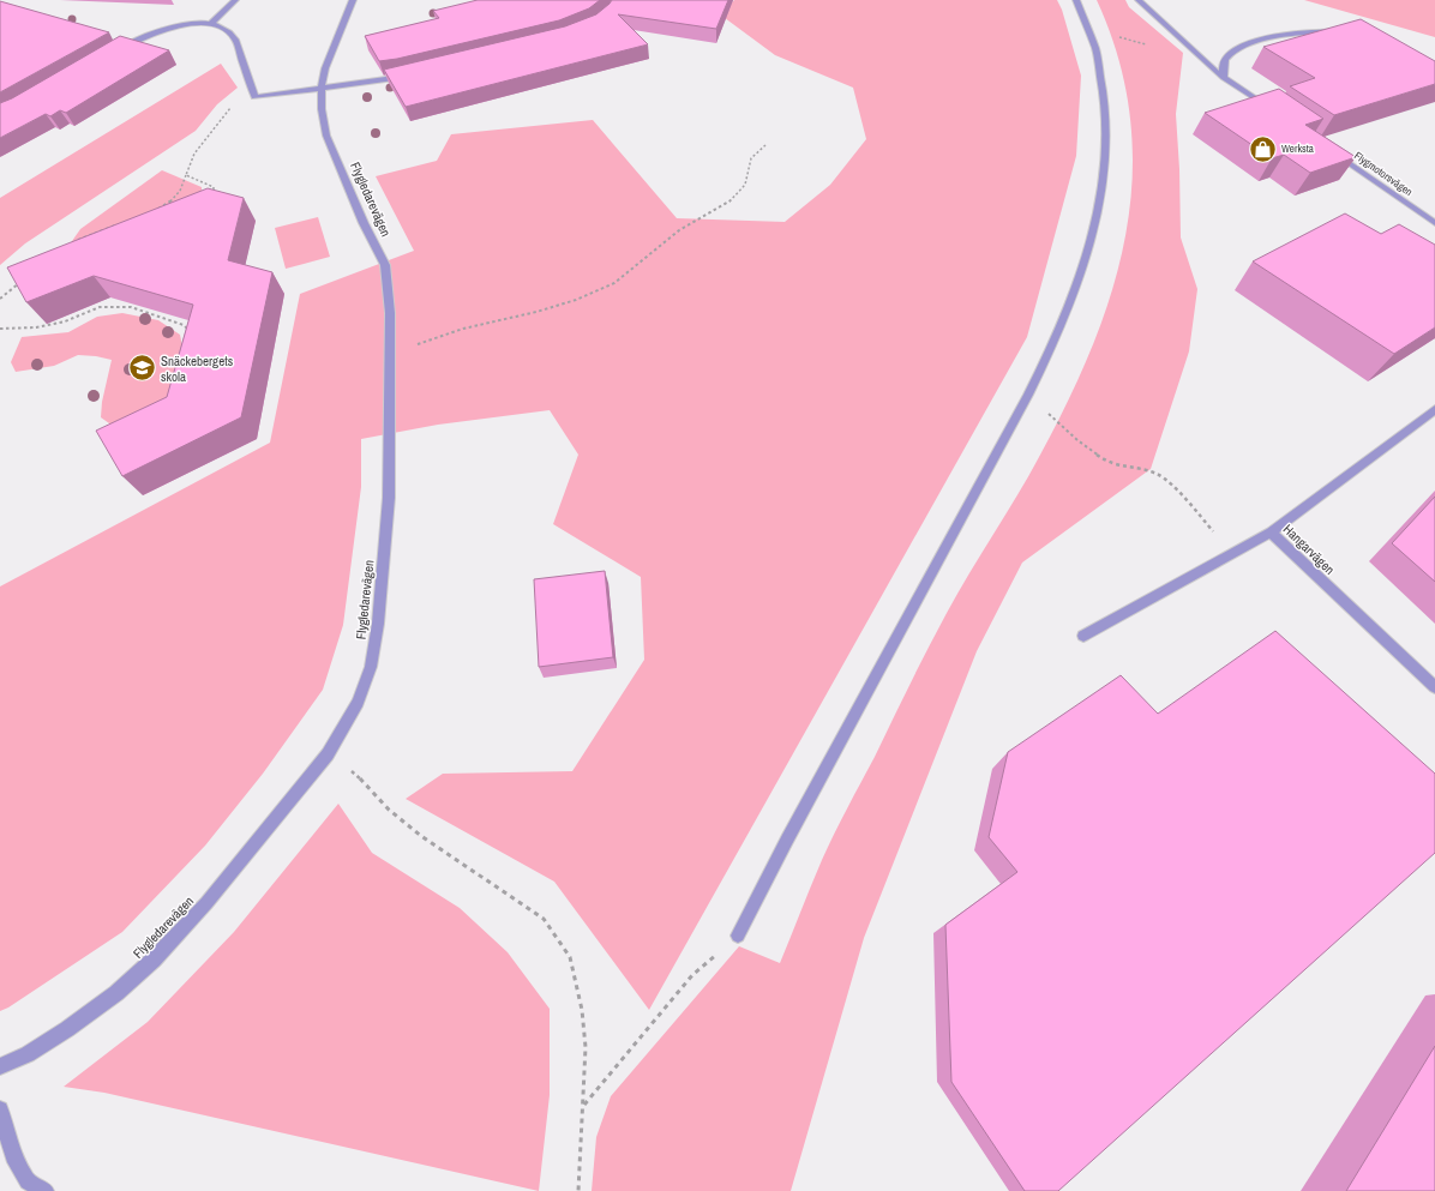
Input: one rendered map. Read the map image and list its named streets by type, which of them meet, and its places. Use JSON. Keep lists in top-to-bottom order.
{
  "streets": {
    "street": ["Flygmotorsvägen", "Flygledarevägen", "Hangarvägen"]
  },
  "places": {
    "shop": ["Werksta"],
    "school or university": ["Snäckebergets skola"]
  }
}
